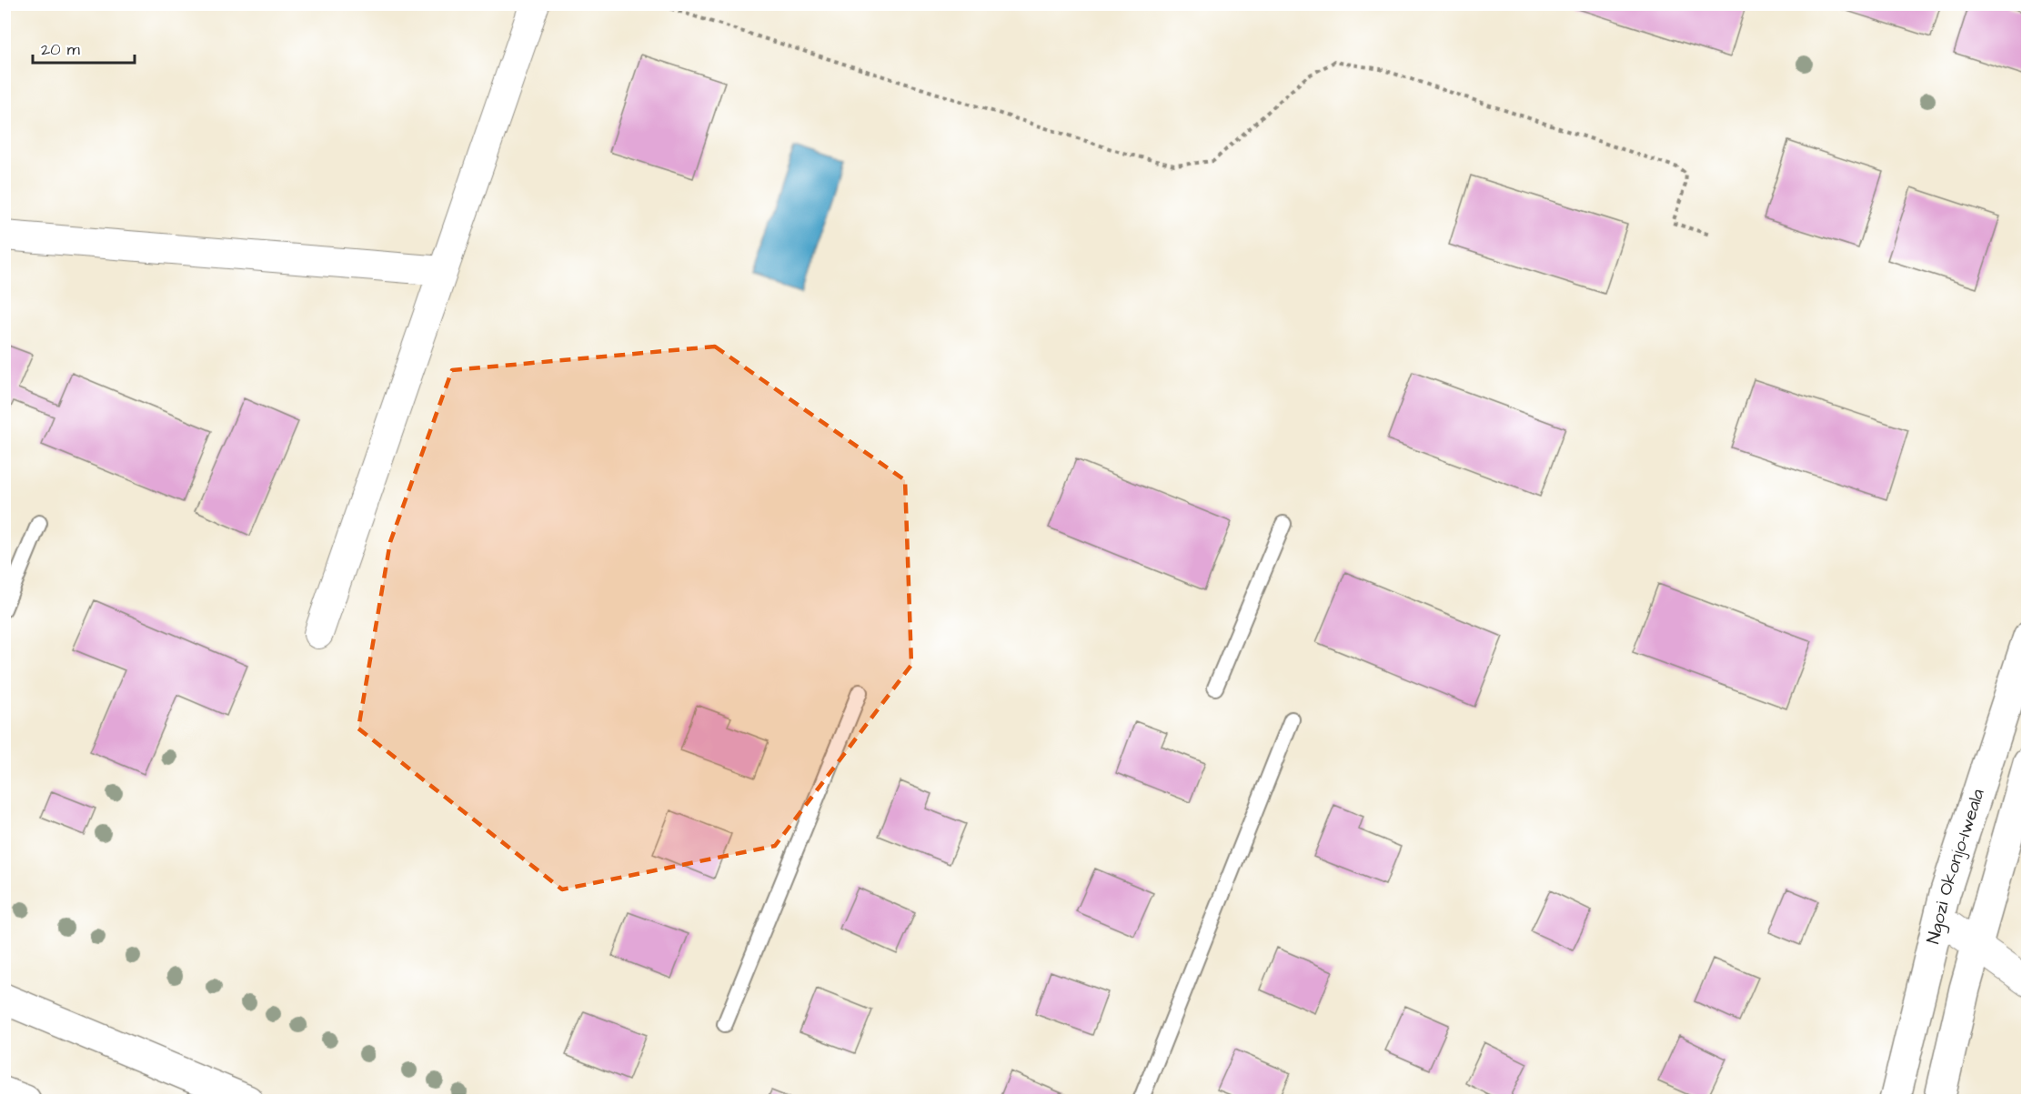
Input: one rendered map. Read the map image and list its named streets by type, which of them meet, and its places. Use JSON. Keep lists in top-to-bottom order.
{
  "streets": {
    "street": ["Ngozi Okonjo-Iweala"]
  },
  "scale_bar": "20 m"
}
